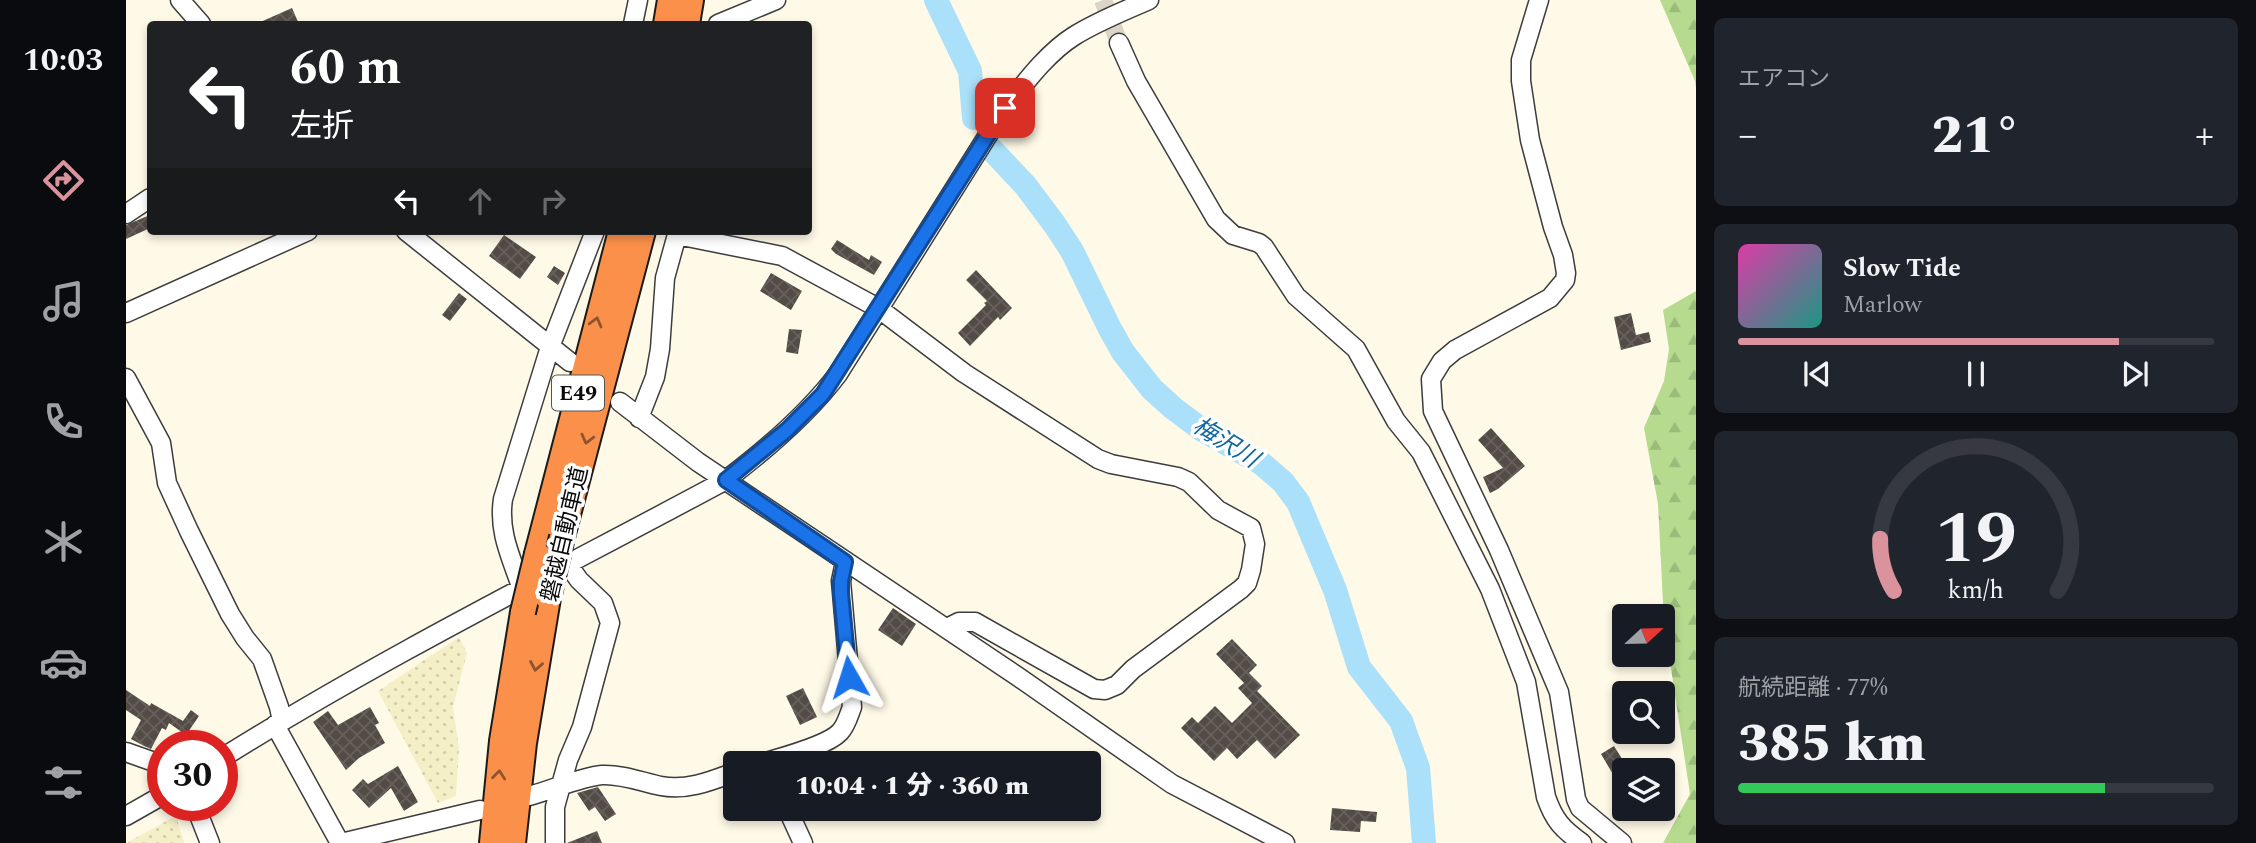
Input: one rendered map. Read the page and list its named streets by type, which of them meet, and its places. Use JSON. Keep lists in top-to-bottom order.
{
  "streets": {
    "highway": ["E49", "磐越自動車道"]
  },
  "water": ["梅沢川"],
  "north": "right",
  "page": {
    "tabs": "10:03",
    "tile": [
      "エアコン",
      ["航続距離 · 77%", "385 km"]
    ],
    "turn": ["60 m", "左折"],
    "heat": ["−", "21°", "+"],
    "song": ["Slow Tide", "Marlow"],
    "limit": "30",
    "trip": "10:04 · 1 分 · 360 m",
    "gauge": ["19", "km/h"]
  }
}
